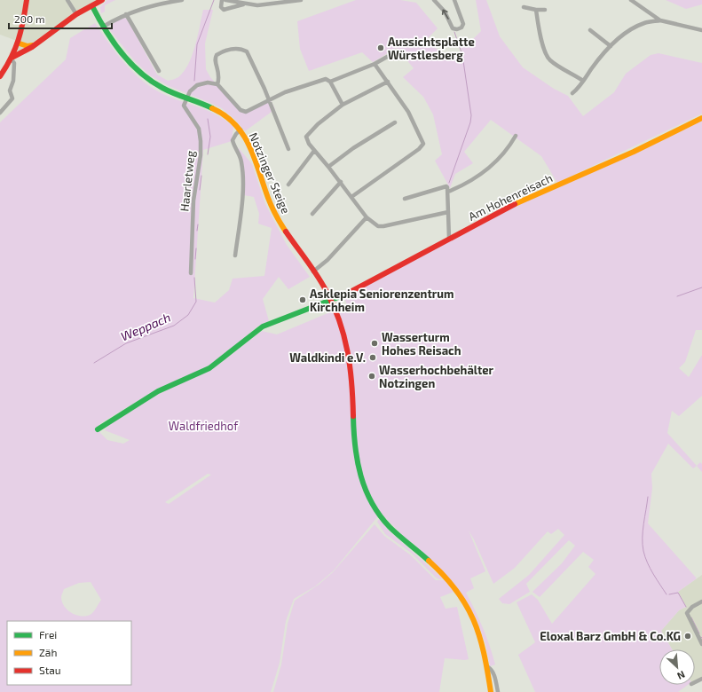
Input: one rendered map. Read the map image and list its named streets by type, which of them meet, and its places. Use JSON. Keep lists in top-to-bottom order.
{
  "streets": {
    "main road": ["Notzinger Steige", "Am Hohenreisach"],
    "street": ["Haarletweg"]
  },
  "crossings": [
    ["Notzinger Steige", "Haarletweg"],
    ["Notzinger Steige", "Am Hohenreisach"]
  ],
  "water": ["Weppach"],
  "parks": ["Waldfriedhof"],
  "places": [
    "Aussichtsplatte Würstlesberg",
    "Asklepia Seniorenzentrum Kirchheim",
    "Wasserturm Hohes Reisach",
    "Waldkindi e.V.",
    "Wasserhochbehälter Notzingen",
    "Eloxal Barz GmbH & Co.KG"
  ],
  "legend": ["Frei", "Zäh", "Stau"],
  "scale_bar": "200 m",
  "north": "bottom right"
}
